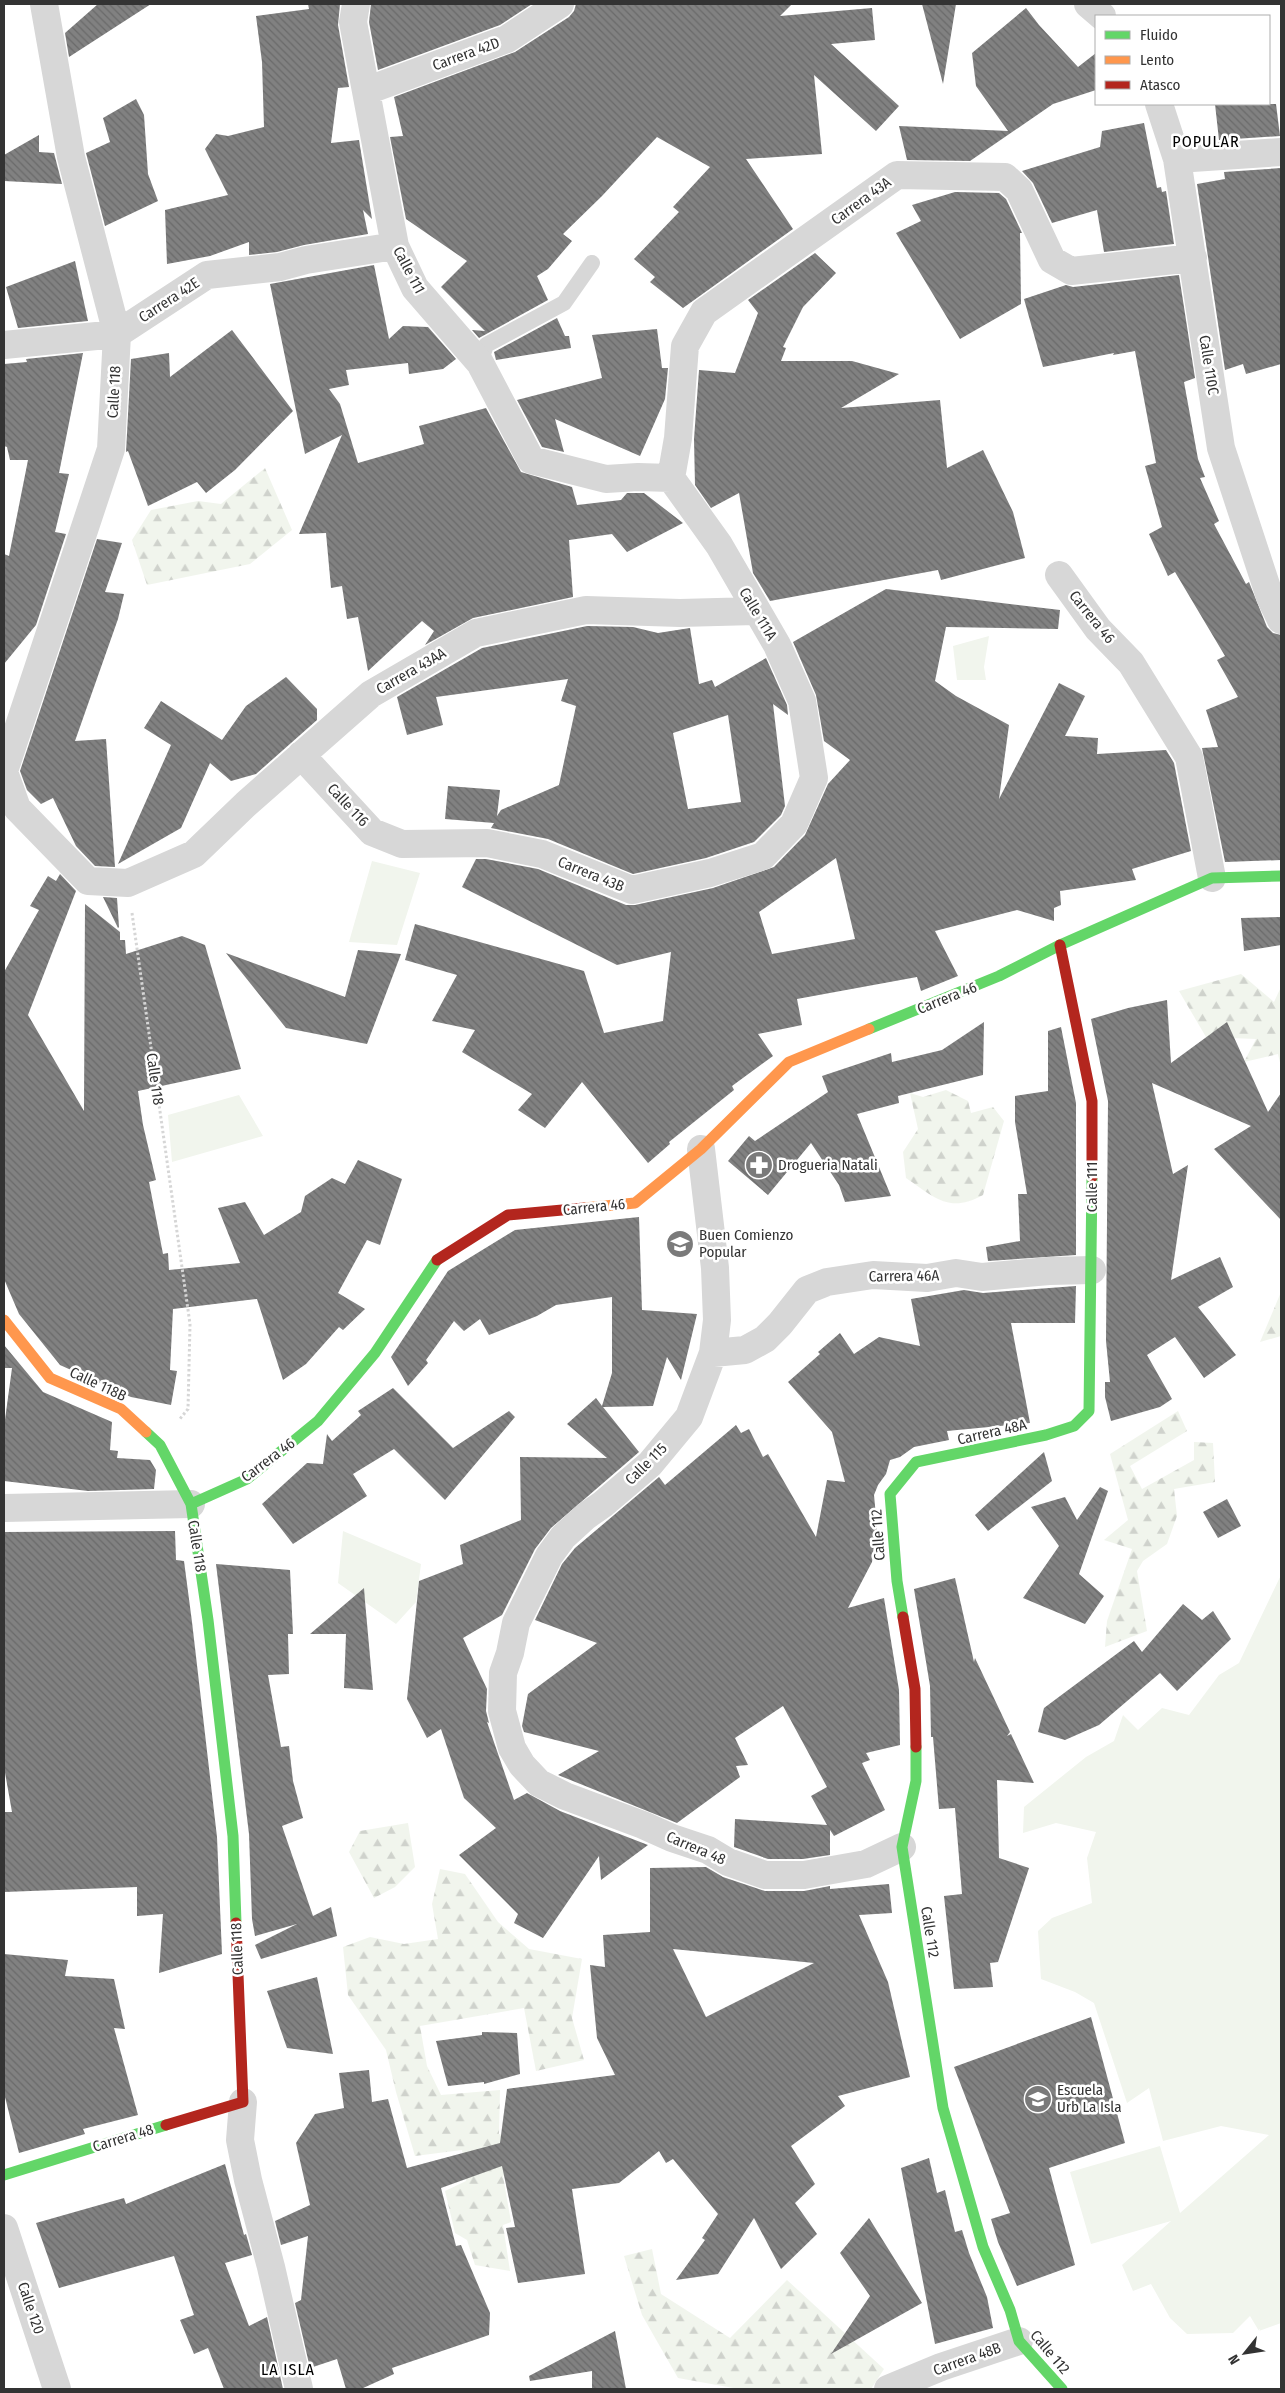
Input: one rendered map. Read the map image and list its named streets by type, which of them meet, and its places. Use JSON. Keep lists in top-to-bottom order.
{
  "streets": {
    "street": [
      "Carrera 42D",
      "Carrera 43A",
      "Calle 111",
      "Carrera 42E",
      "Calle 110C",
      "Calle 118",
      "Calle 111A",
      "Carrera 46",
      "Carrera 43AA",
      "Calle 116",
      "Carrera 43B",
      "Carrera 46A",
      "Calle 118B",
      "Carrera 48A",
      "Calle 115",
      "Calle 112",
      "Carrera 48",
      "Calle 120",
      "Carrera 48B"
    ]
  },
  "crossings": [
    ["Carrera 42D", "Calle 111"],
    ["Carrera 43A", "Calle 111"],
    ["Carrera 43A", "Calle 110C"],
    ["Carrera 43A", "Calle 111A"],
    ["Calle 111", "Carrera 42E"],
    ["Calle 111", "Calle 111A"],
    ["Calle 111", "Carrera 46"],
    ["Calle 111", "Carrera 46A"],
    ["Calle 111", "Carrera 48A"],
    ["Carrera 42E", "Calle 118"],
    ["Calle 118", "Carrera 46"],
    ["Calle 118", "Carrera 43AA"],
    ["Calle 118", "Calle 118B"],
    ["Calle 118", "Carrera 48"],
    ["Calle 111A", "Carrera 43AA"],
    ["Calle 111A", "Carrera 43B"],
    ["Carrera 46", "Calle 118B"],
    ["Carrera 46", "Calle 115"],
    ["Carrera 43AA", "Calle 116"],
    ["Calle 116", "Carrera 43B"],
    ["Carrera 46A", "Calle 115"],
    ["Carrera 48A", "Calle 112"],
    ["Calle 115", "Carrera 48"],
    ["Calle 112", "Carrera 48"],
    ["Calle 112", "Carrera 48B"]
  ],
  "districts": ["POPULAR", "LA ISLA"],
  "places": {
    "pharmacy": ["Drogueria Natali"],
    "school or university": ["Buen Comienzo Popular", "Escuela Urb La Isla"]
  },
  "legend": ["Fluido", "Lento", "Atasco"],
  "north": "bottom left"
}
